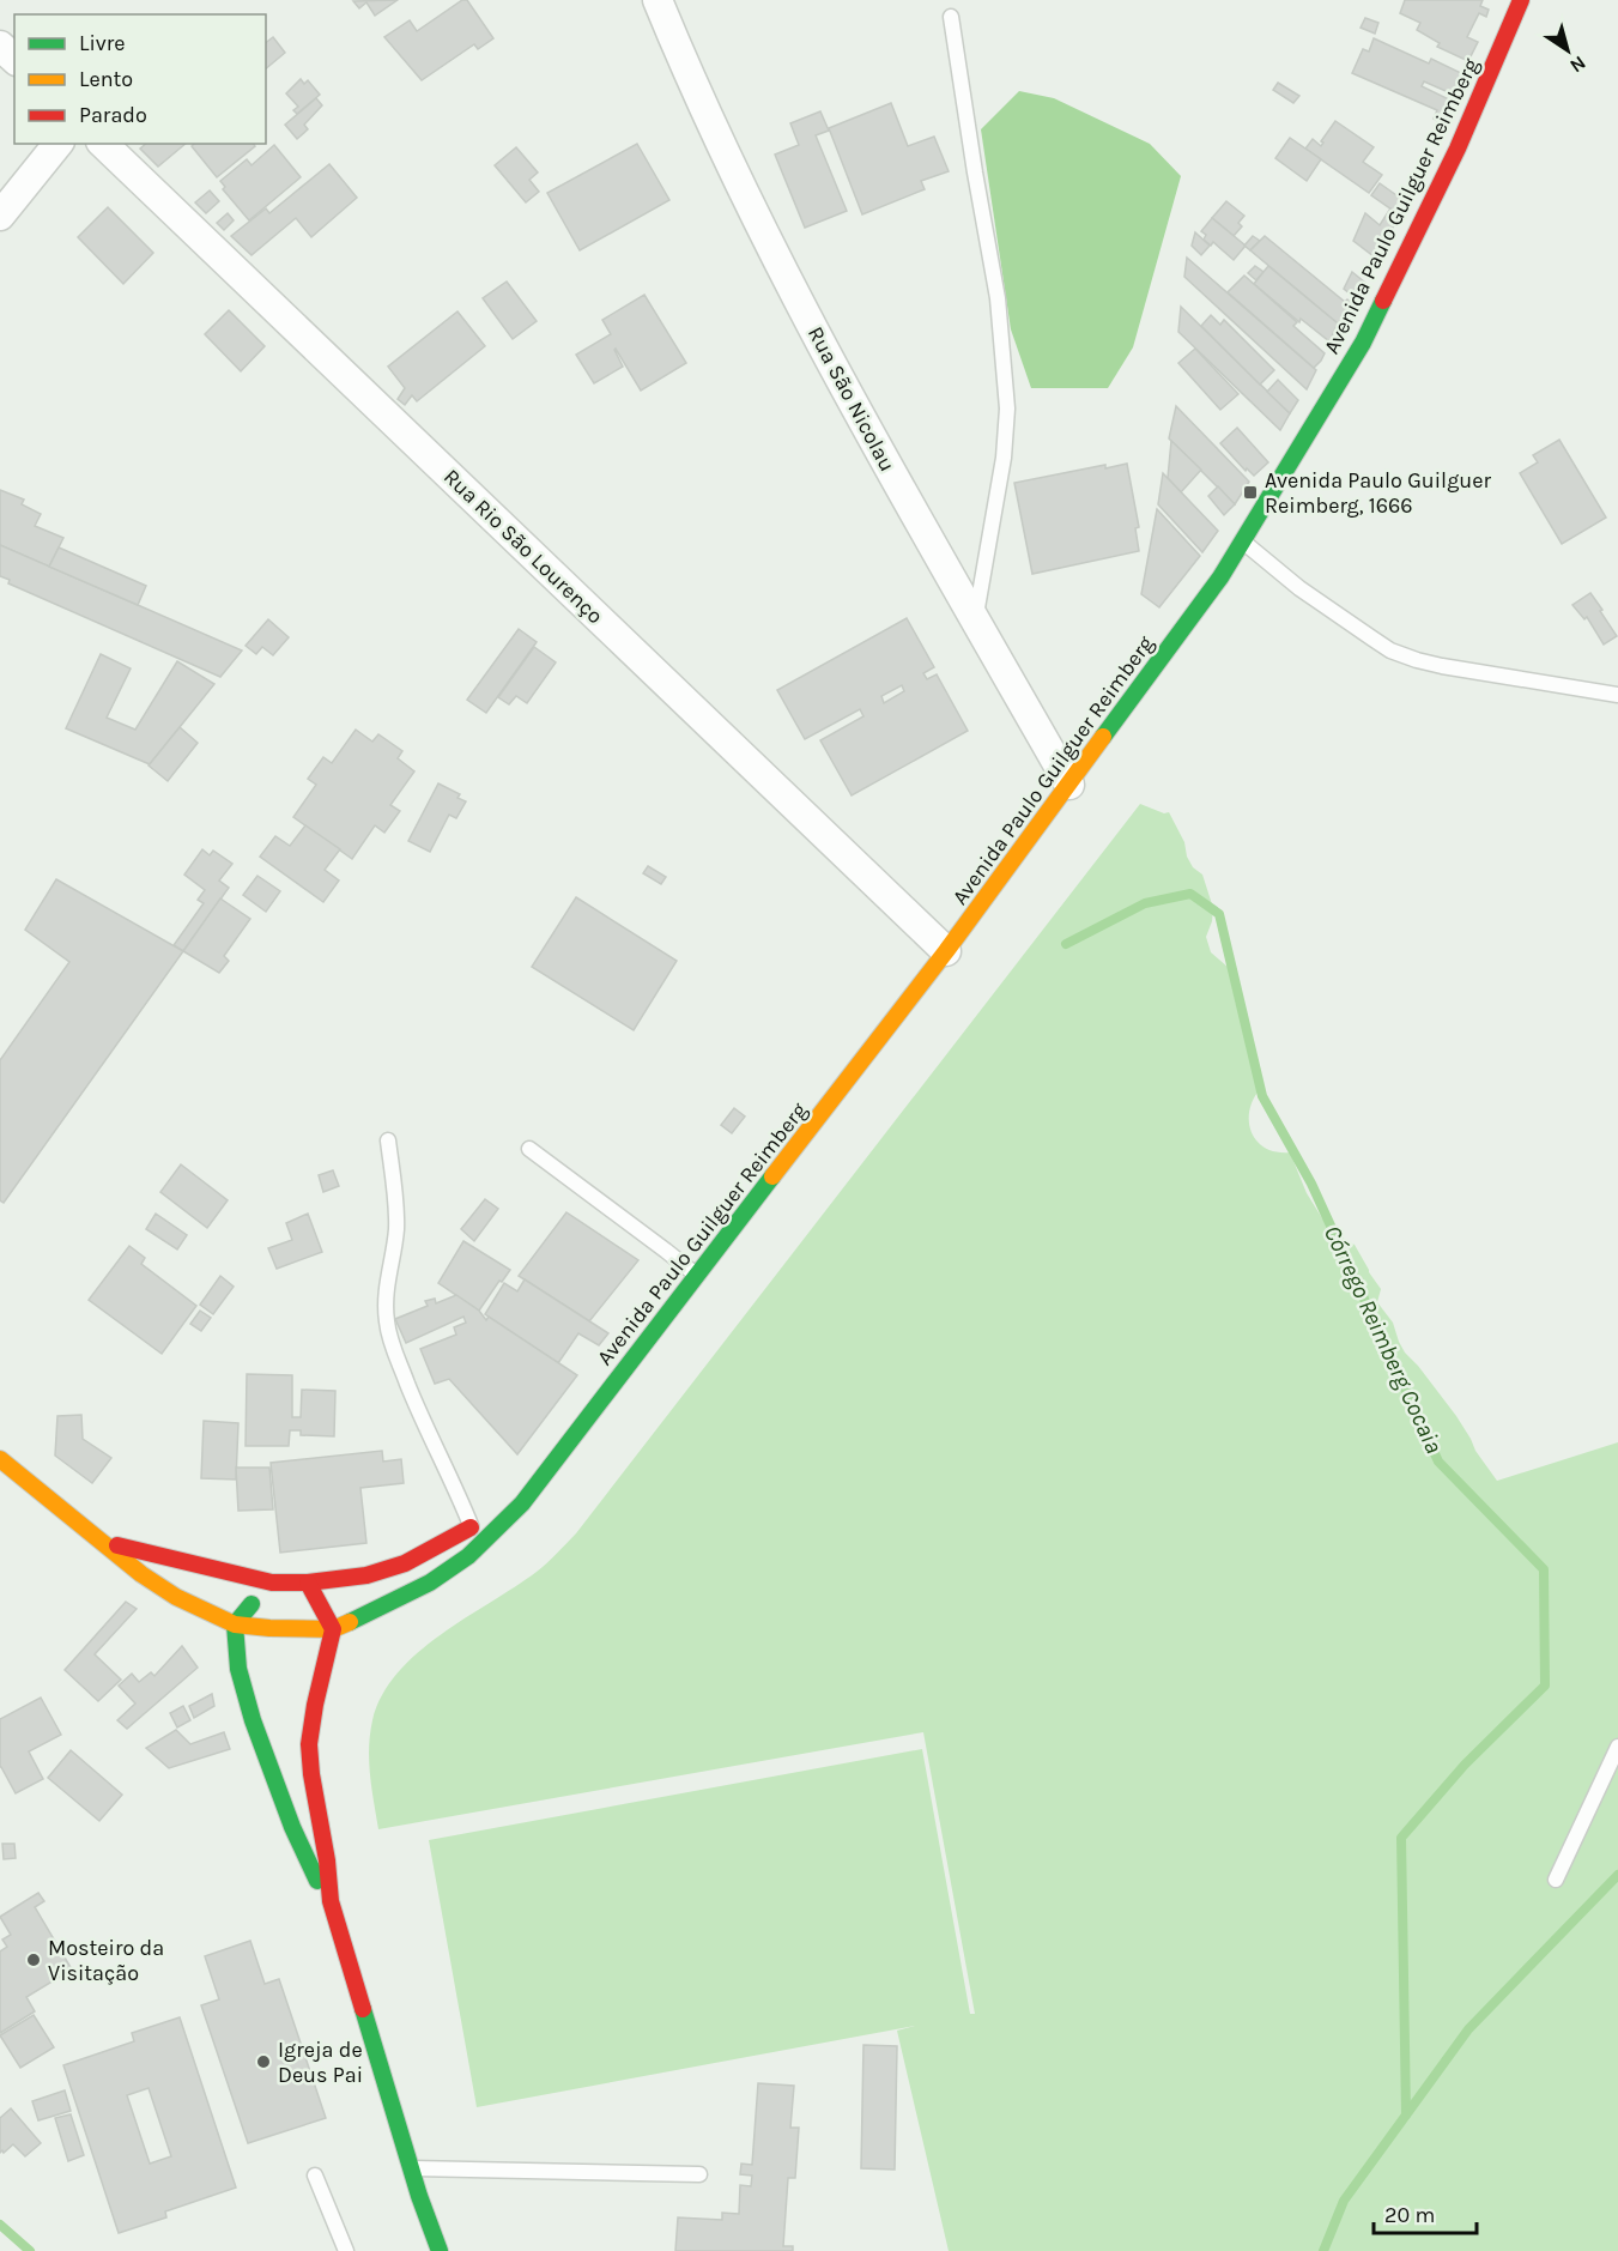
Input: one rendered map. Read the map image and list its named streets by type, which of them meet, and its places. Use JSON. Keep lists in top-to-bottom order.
{
  "streets": {
    "main road": ["Avenida Paulo Guilguer Reimberg"],
    "street": ["Rua São Nicolau", "Rua Rio São Lourenço"]
  },
  "crossings": [
    ["Avenida Paulo Guilguer Reimberg", "Rua São Nicolau"],
    ["Avenida Paulo Guilguer Reimberg", "Rua Rio São Lourenço"]
  ],
  "water": ["Córrego Reimberg Cocaia"],
  "places": {
    "transit": ["Avenida Paulo Guilguer Reimberg, 1666"],
    "other": ["Mosteiro da Visitação", "Igreja de Deus Pai"]
  },
  "legend": ["Livre", "Lento", "Parado"],
  "scale_bar": "20 m",
  "north": "bottom right"
}
